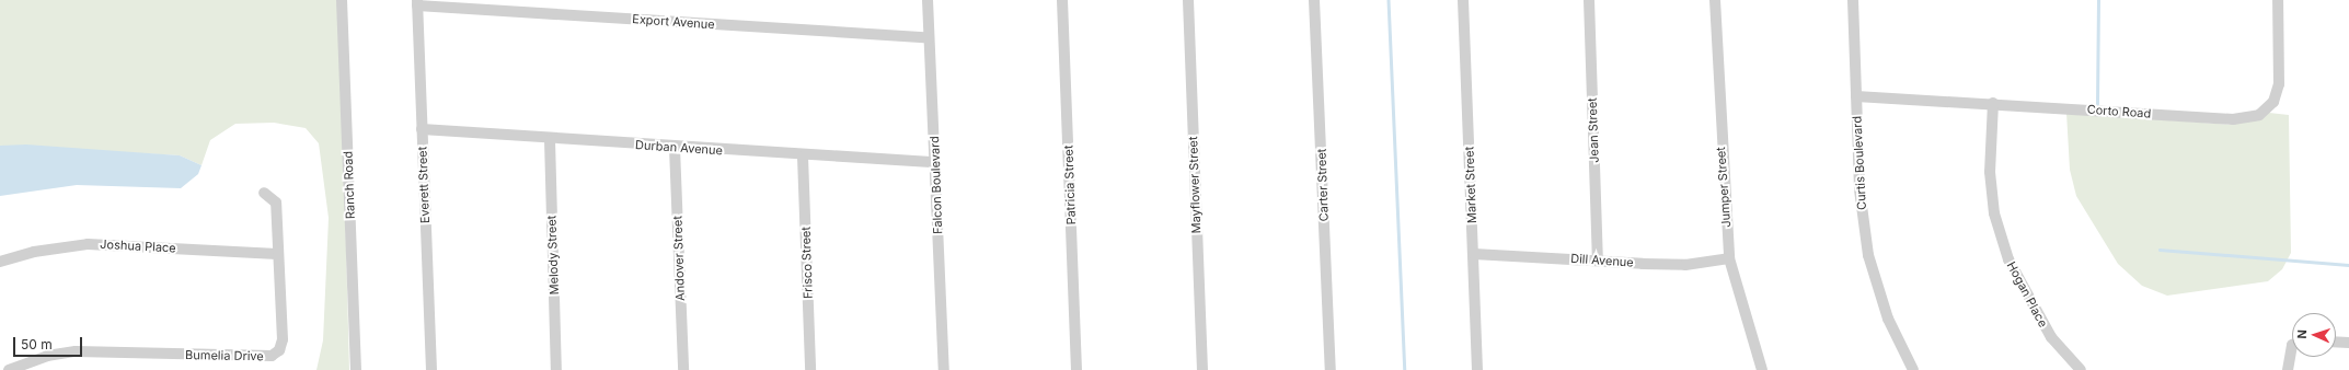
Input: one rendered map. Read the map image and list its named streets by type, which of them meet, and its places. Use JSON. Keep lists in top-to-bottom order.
{
  "streets": {
    "street": [
      "Export Avenue",
      "Corto Road",
      "Jean Street",
      "Durban Avenue",
      "Curtis Boulevard",
      "Ranch Road",
      "Everett Street",
      "Falcon Boulevard",
      "Patricia Street",
      "Mayflower Street",
      "Carter Street",
      "Market Street",
      "Jumper Street",
      "Joshua Place",
      "Melody Street",
      "Andover Street",
      "Dill Avenue",
      "Frisco Street",
      "Hogan Place",
      "Bumelia Drive"
    ]
  },
  "crossings": [
    ["Export Avenue", "Everett Street"],
    ["Export Avenue", "Falcon Boulevard"],
    ["Corto Road", "Curtis Boulevard"],
    ["Corto Road", "Hogan Place"],
    ["Jean Street", "Dill Avenue"],
    ["Durban Avenue", "Everett Street"],
    ["Durban Avenue", "Falcon Boulevard"],
    ["Durban Avenue", "Melody Street"],
    ["Durban Avenue", "Andover Street"],
    ["Durban Avenue", "Frisco Street"],
    ["Market Street", "Dill Avenue"],
    ["Jumper Street", "Dill Avenue"],
    ["Joshua Place", "Bumelia Drive"]
  ],
  "scale_bar": "50 m",
  "north": "left"
}
